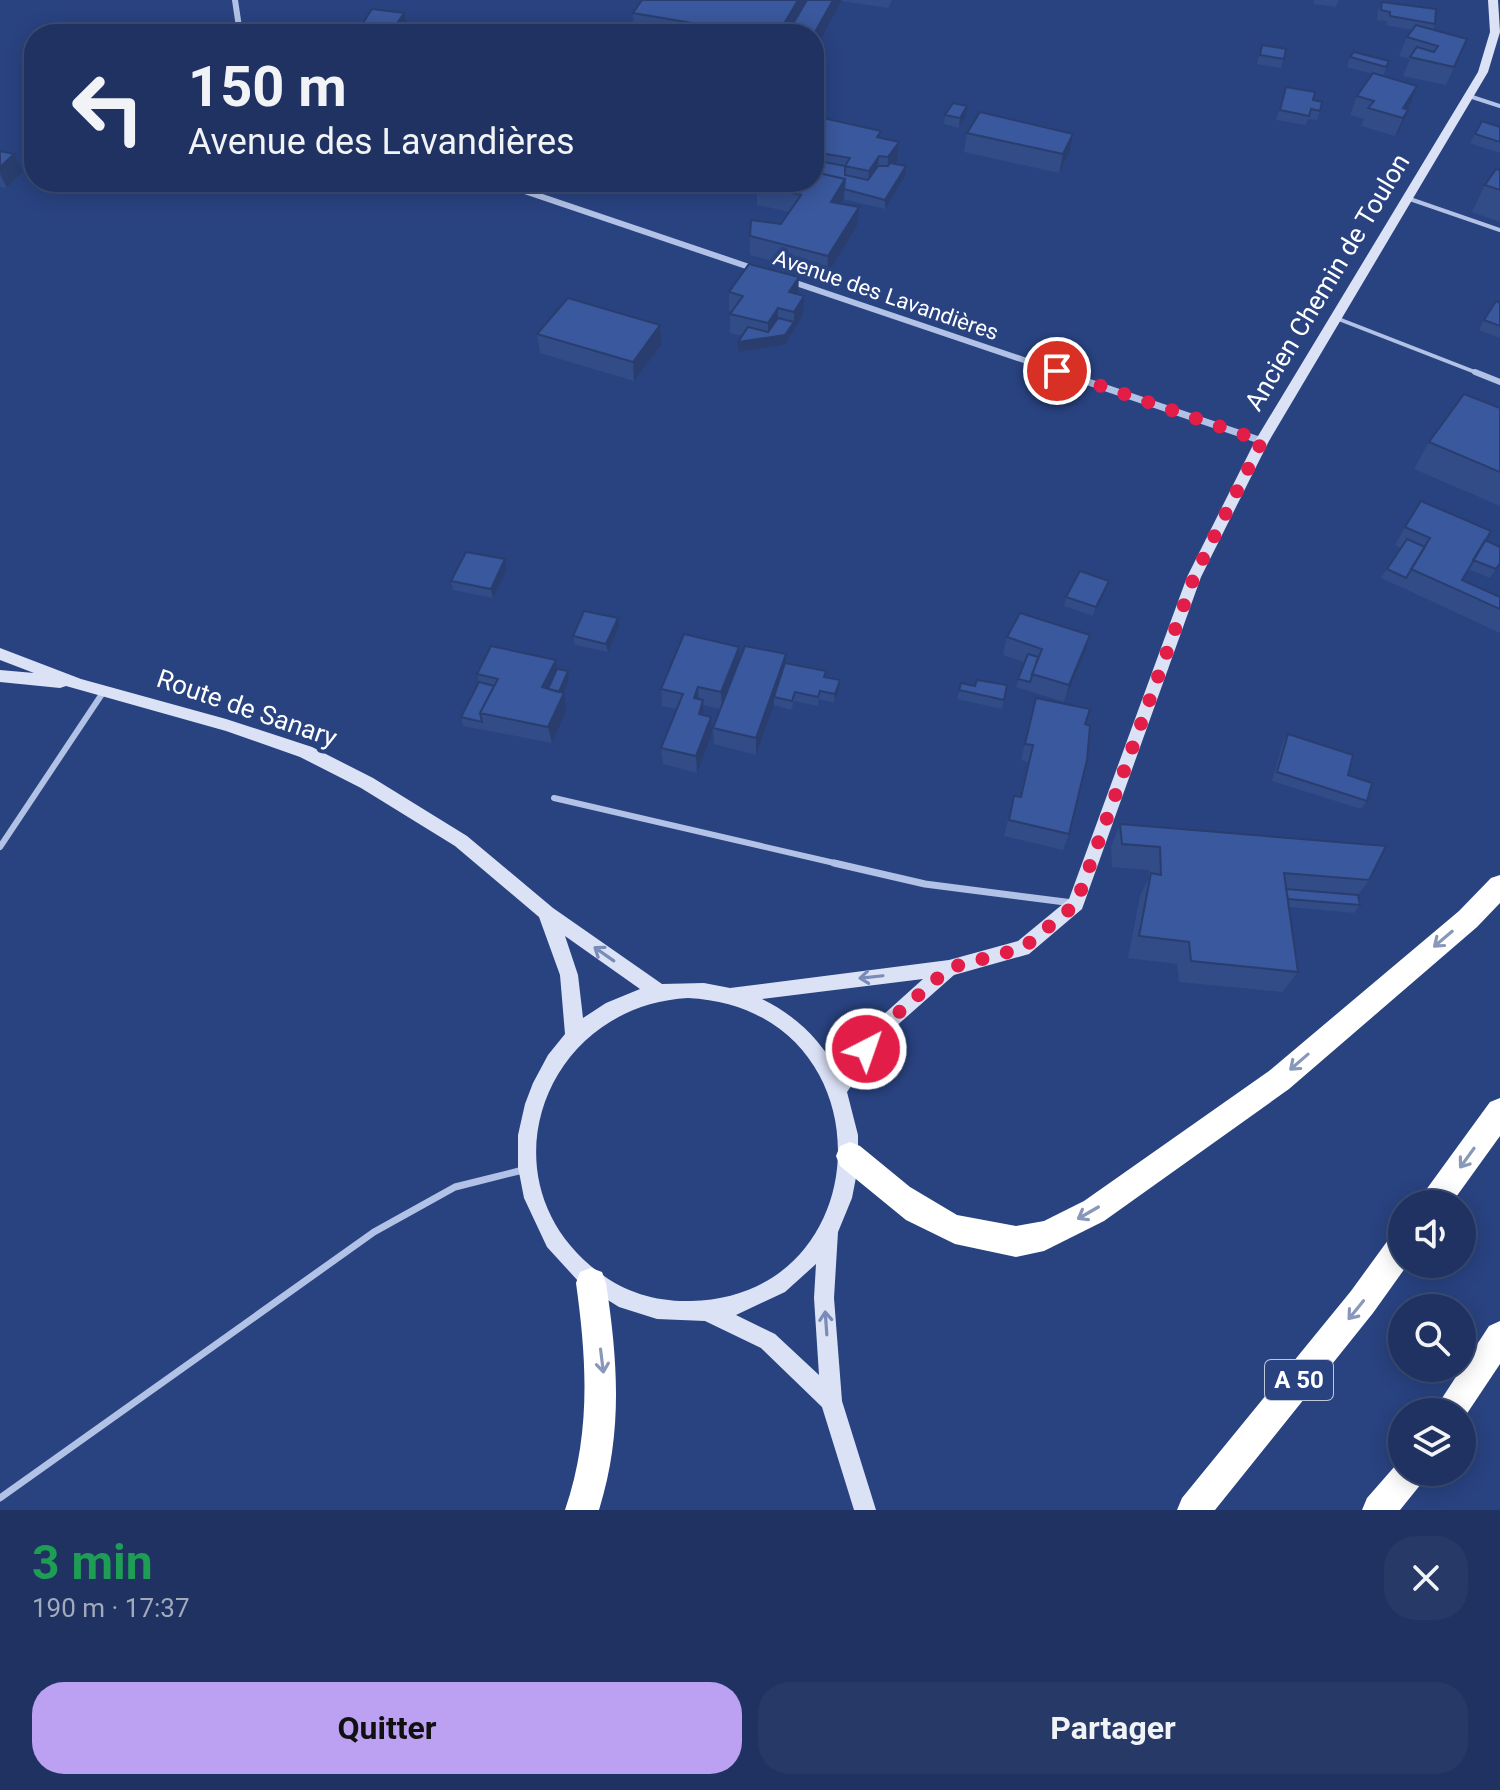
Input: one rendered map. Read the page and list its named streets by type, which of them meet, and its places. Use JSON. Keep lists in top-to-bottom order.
{
  "streets": {
    "highway": ["A 50"],
    "main road": ["Ancien Chemin de Toulon", "Route de Sanary"],
    "street": ["Avenue des Lavandières"]
  },
  "crossings": [
    ["Ancien Chemin de Toulon", "Avenue des Lavandières"]
  ],
  "page": {
    "turn": ["150 m", "Avenue des Lavandières"],
    "heading": ["3 min", "190 m · 17:37"],
    "buttons": ["Quitter", "Partager"]
  }
}
